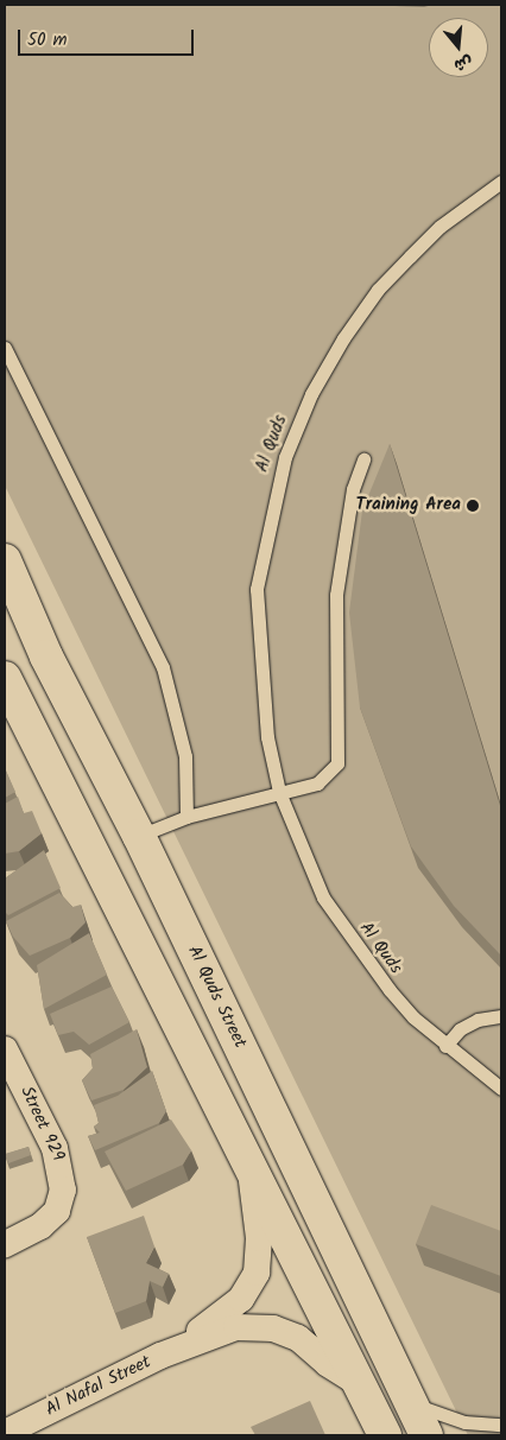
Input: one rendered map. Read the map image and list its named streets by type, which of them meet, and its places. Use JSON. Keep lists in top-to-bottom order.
{
  "streets": {
    "street": ["Al Quds Street", "Street 929", "Al Nafal Street"],
    "lane": ["Al Quds"]
  },
  "places": ["Training Area"],
  "scale_bar": "50 m",
  "north": "bottom"
}
